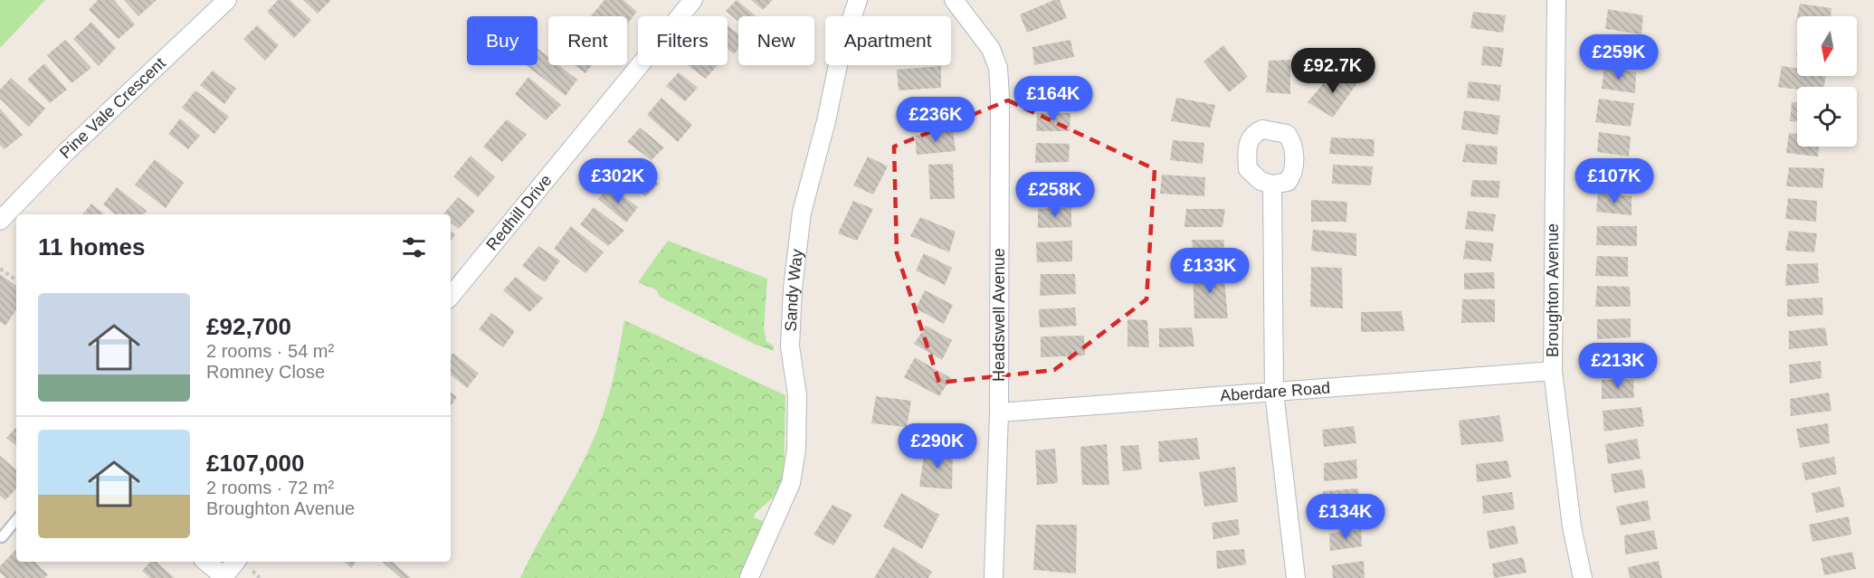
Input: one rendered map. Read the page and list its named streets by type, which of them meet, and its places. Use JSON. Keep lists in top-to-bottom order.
{
  "streets": {
    "street": [
      "Pine Vale Crescent",
      "Redhill Drive",
      "Sandy Way",
      "Broughton Avenue",
      "Headswell Avenue",
      "Aberdare Road"
    ]
  },
  "crossings": [
    ["Broughton Avenue", "Aberdare Road"],
    ["Headswell Avenue", "Aberdare Road"]
  ],
  "north": "bottom",
  "page": {
    "chip": [
      "Buy",
      "Rent",
      "Filters",
      "New",
      "Apartment"
    ],
    "price": [
      "£259K",
      "£92.7K",
      "£164K",
      "£236K",
      "£302K",
      "£107K",
      "£258K",
      "£133K",
      "£213K",
      "£290K",
      "£134K"
    ],
    "heading": "11 homes",
    "list": [
      {
        "name": "£92,700",
        "note": "2 rooms · 54 m² · Romney Close"
      },
      {
        "name": "£107,000",
        "note": "2 rooms · 72 m² · Broughton Avenue"
      }
    ]
  }
}
